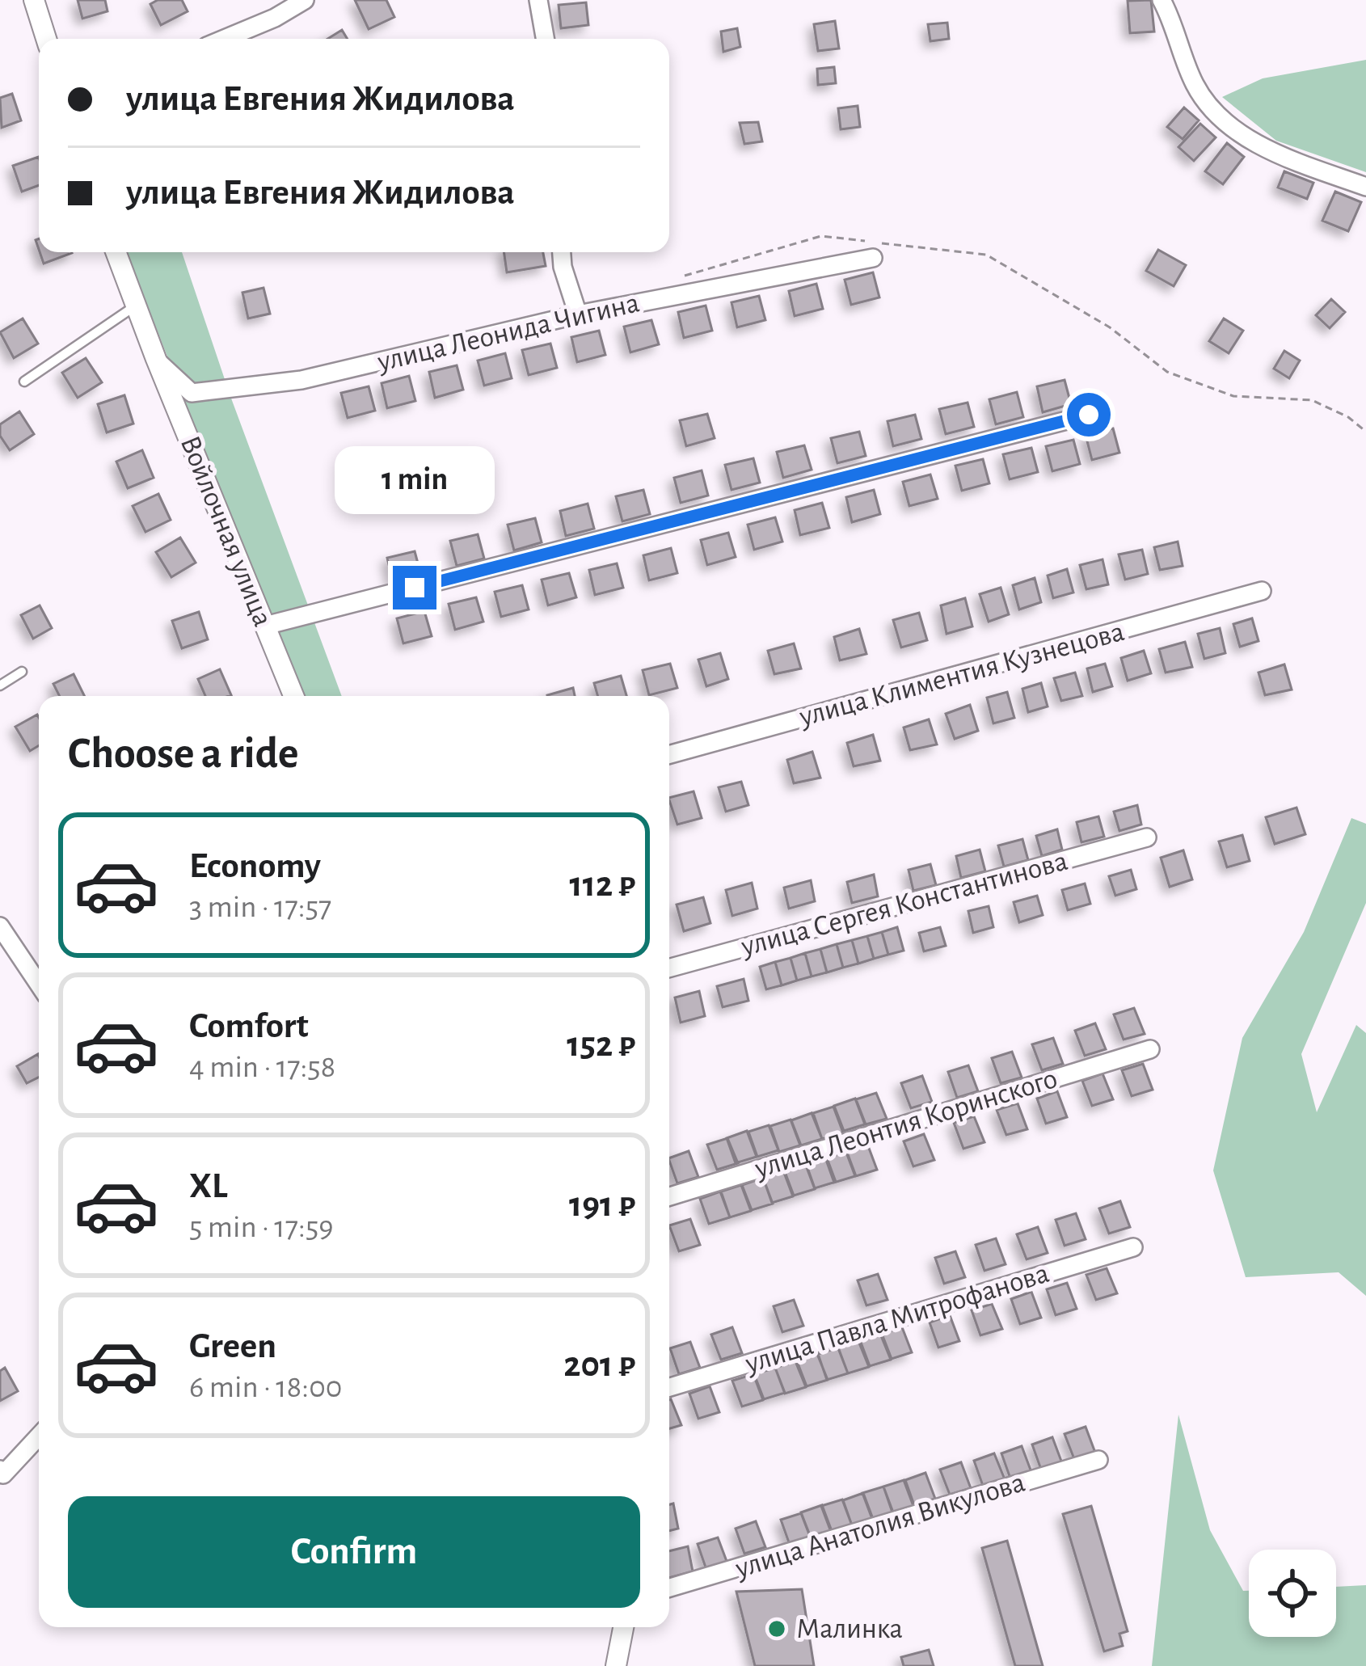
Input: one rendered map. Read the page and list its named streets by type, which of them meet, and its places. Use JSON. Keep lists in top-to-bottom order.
{
  "streets": {
    "street": [
      "улица Леонида Чигина",
      "Войлочная улица",
      "улица Климентия Кузнецова",
      "улица Сергея Константинова",
      "улица Леонтия Коринского",
      "улица Павла Митрофанова",
      "улица Анатолия Викулова"
    ]
  },
  "crossings": [
    ["улица Леонида Чигина", "Войлочная улица"]
  ],
  "places": ["Малинка"],
  "page": {
    "banner": ["улица Евгения Жидилова", "улица Евгения Жидилова"],
    "bubble": "1 min",
    "heading": "Choose a ride",
    "list": [
      {
        "name": "Economy",
        "note": "3 min · 17:57",
        "value": "112 ₽"
      },
      {
        "name": "Comfort",
        "note": "4 min · 17:58",
        "value": "152 ₽"
      },
      {
        "name": "XL",
        "note": "5 min · 17:59",
        "value": "191 ₽"
      },
      {
        "name": "Green",
        "note": "6 min · 18:00",
        "value": "201 ₽"
      }
    ],
    "buttons": "Confirm"
  }
}
